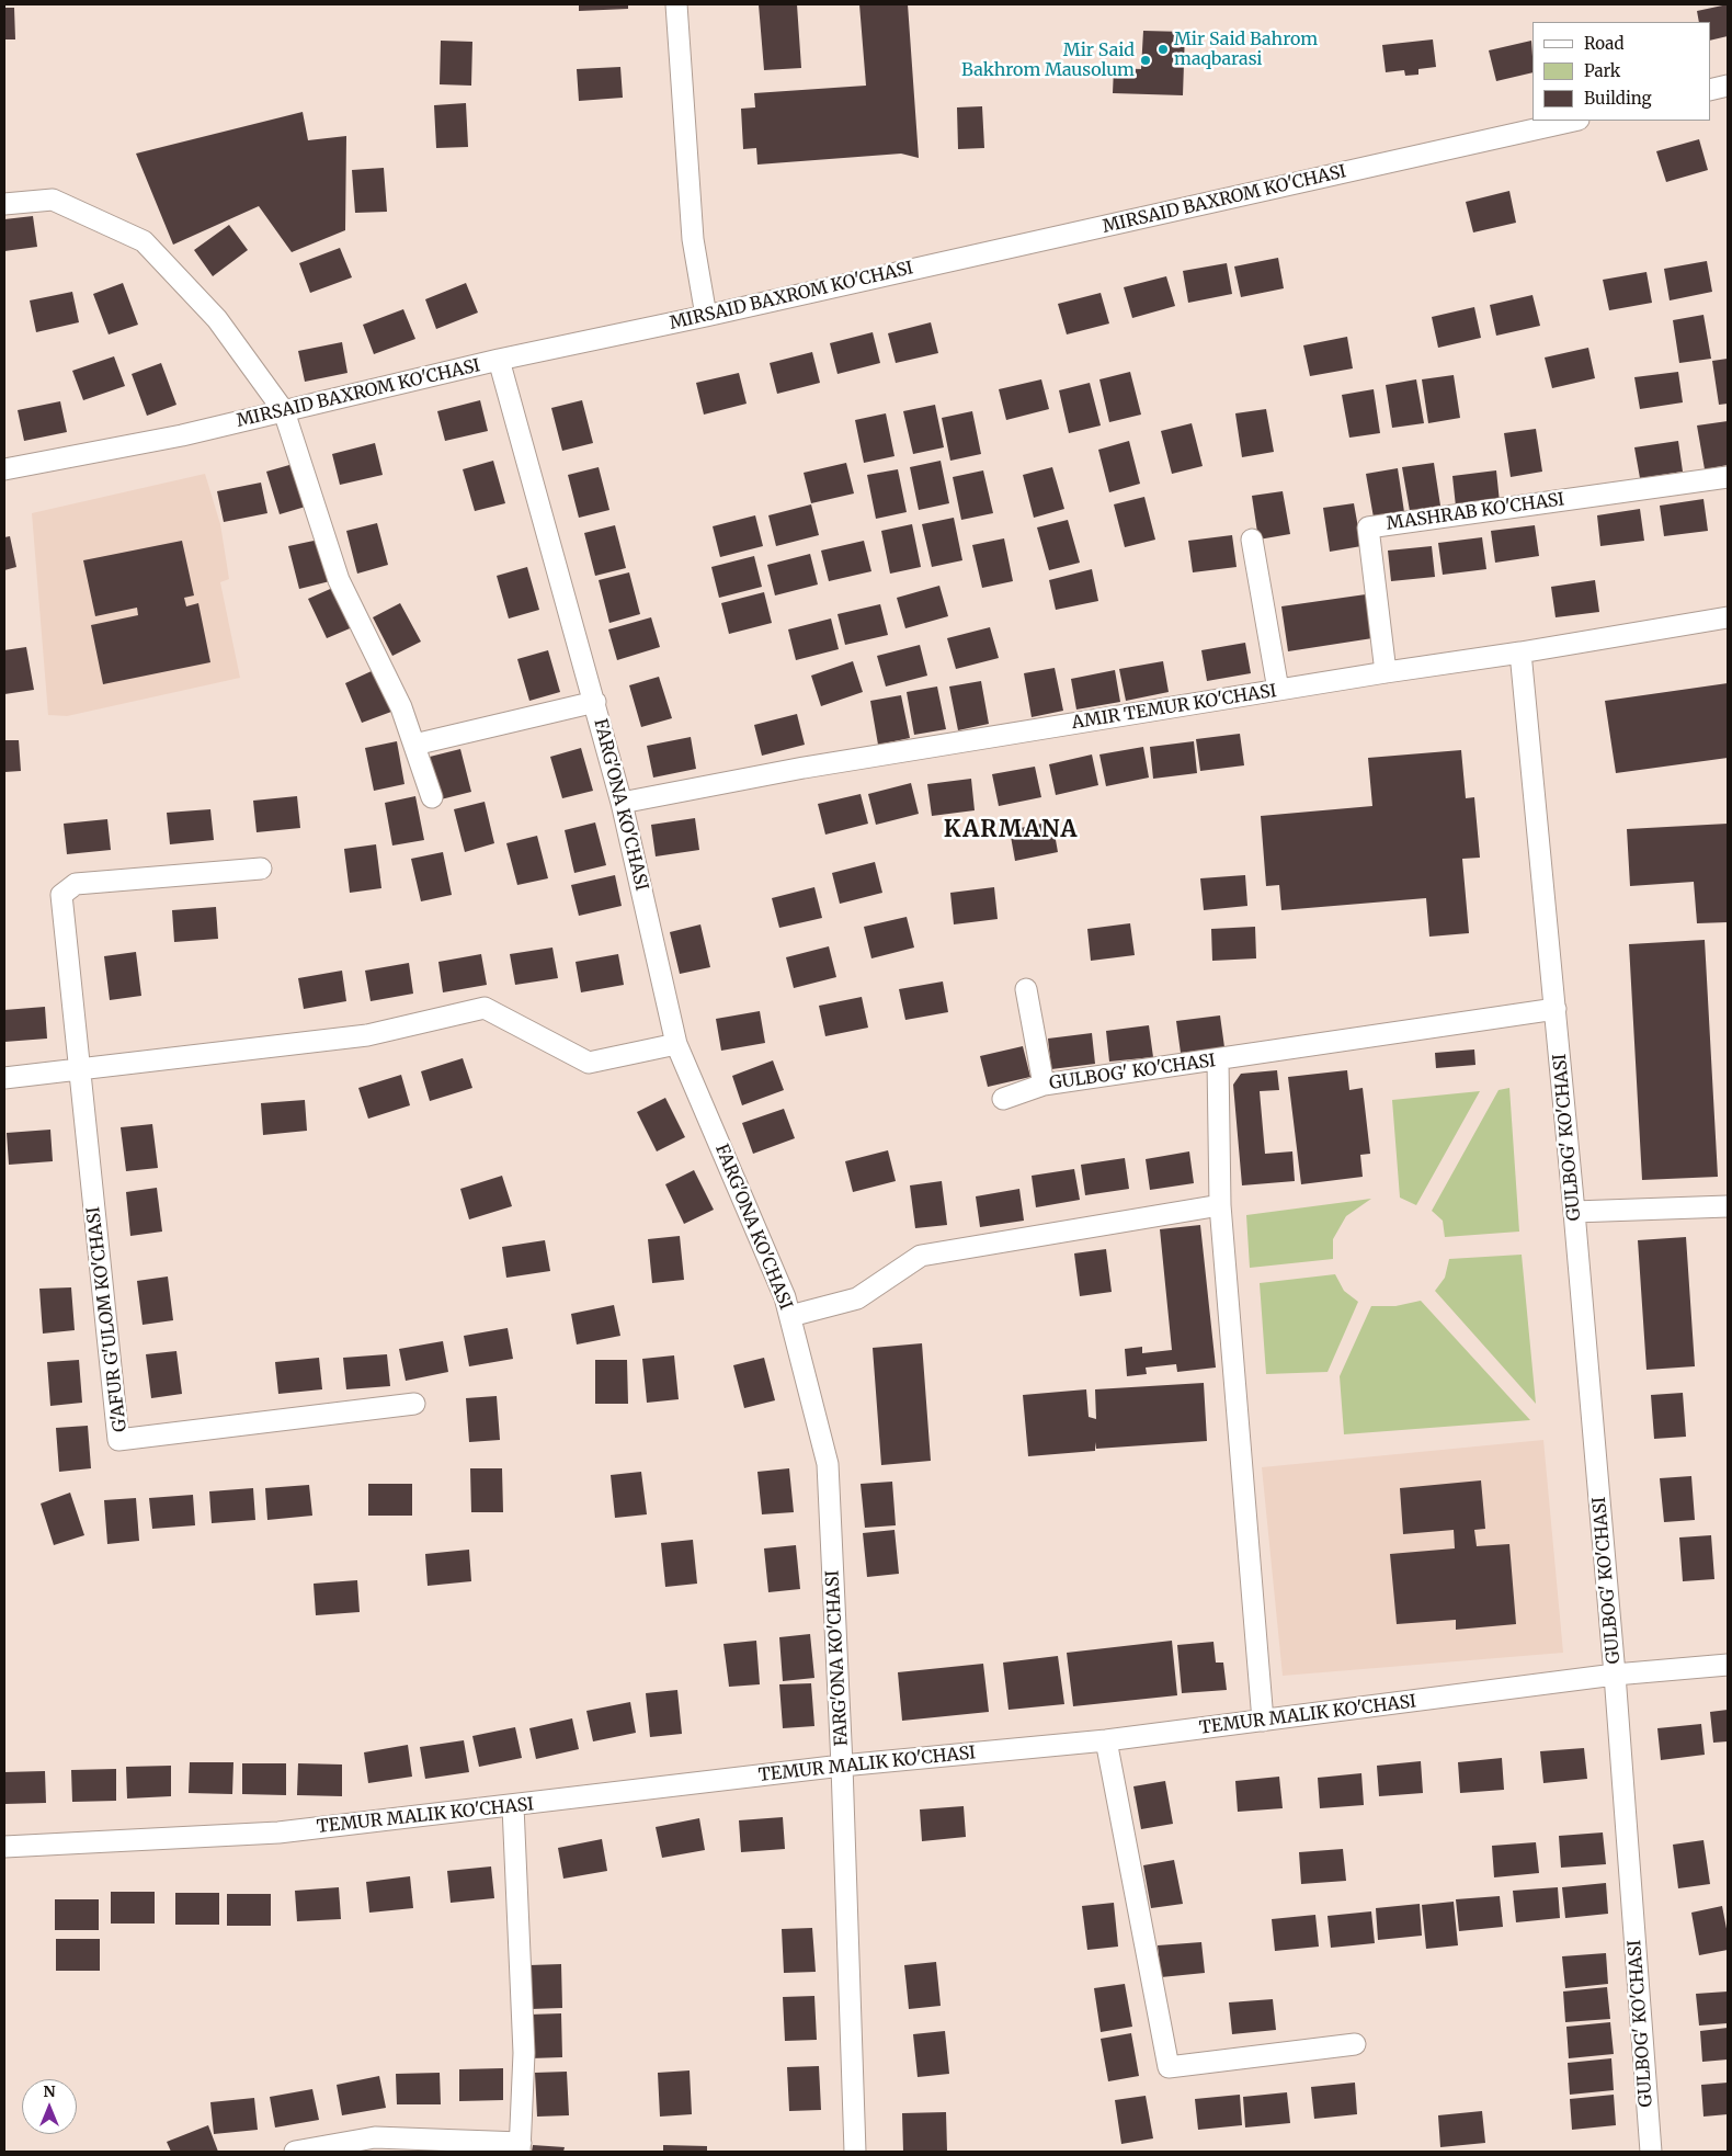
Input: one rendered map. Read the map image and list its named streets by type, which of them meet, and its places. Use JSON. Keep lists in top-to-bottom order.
{
  "streets": {
    "street": [
      "MIRSAID BAXROM KO'CHASI",
      "MASHRAB KO'CHASI",
      "AMIR TEMUR KO'CHASI",
      "FARG'ONA KO'CHASI",
      "GULBOG' KO'CHASI",
      "G'AFUR G'ULOM KO'CHASI",
      "TEMUR MALIK KO'CHASI"
    ]
  },
  "crossings": [
    ["MIRSAID BAXROM KO'CHASI", "FARG'ONA KO'CHASI"],
    ["MASHRAB KO'CHASI", "AMIR TEMUR KO'CHASI"],
    ["AMIR TEMUR KO'CHASI", "FARG'ONA KO'CHASI"],
    ["AMIR TEMUR KO'CHASI", "GULBOG' KO'CHASI"],
    ["FARG'ONA KO'CHASI", "TEMUR MALIK KO'CHASI"],
    ["GULBOG' KO'CHASI", "TEMUR MALIK KO'CHASI"]
  ],
  "districts": ["KARMANA"],
  "places": ["Mir Said Bahrom maqbarasi", "Mir Said Bakhrom Mausolum"],
  "legend": ["Road", "Park", "Building"],
  "north": "top"
}
